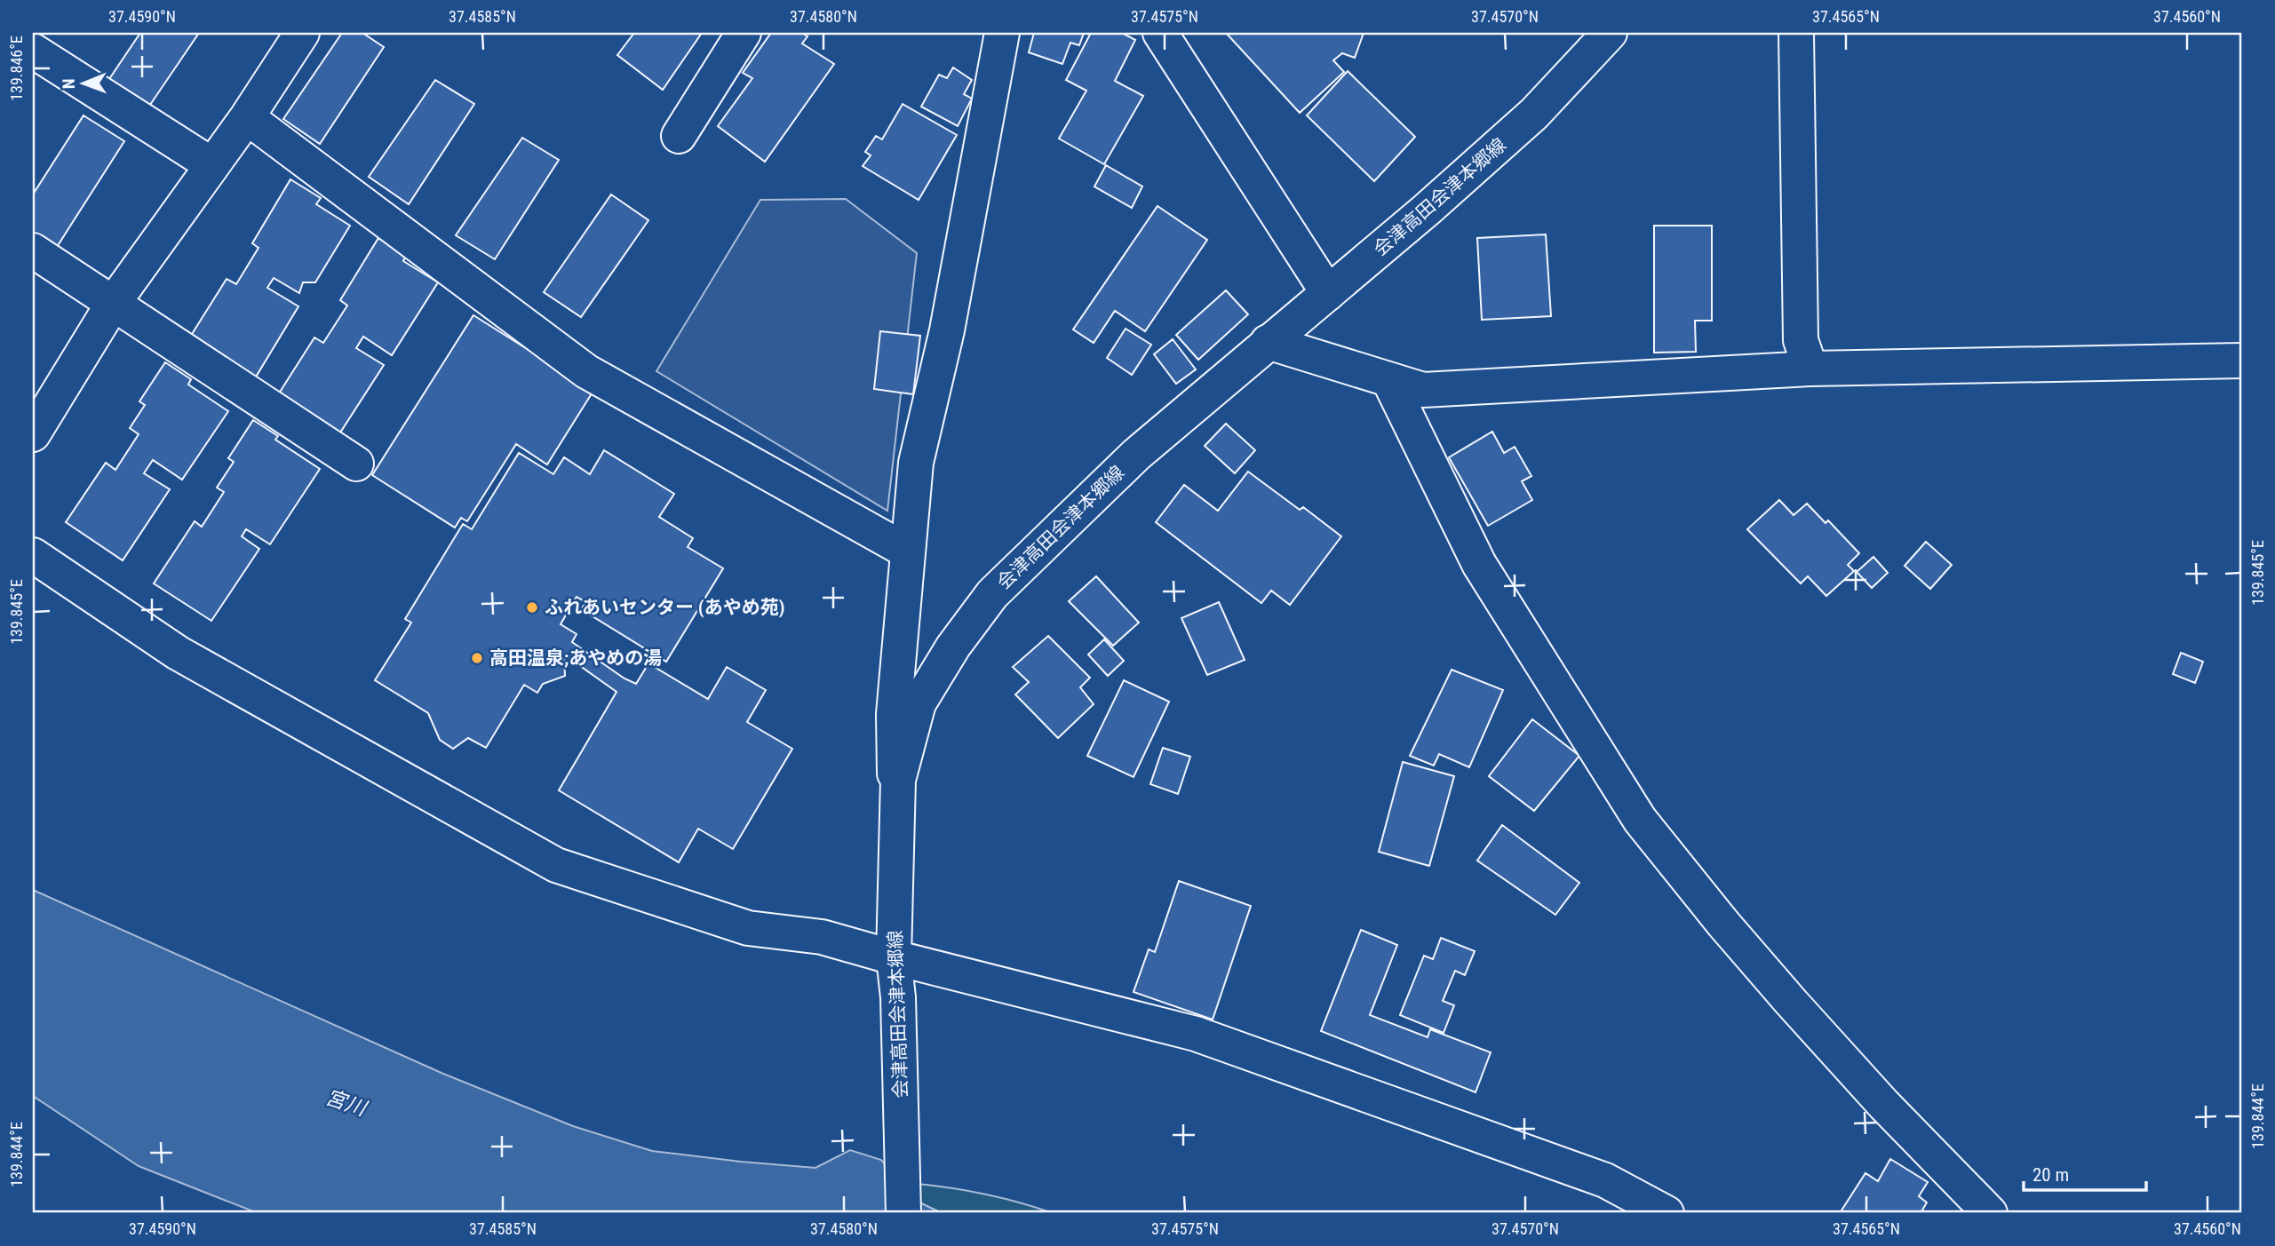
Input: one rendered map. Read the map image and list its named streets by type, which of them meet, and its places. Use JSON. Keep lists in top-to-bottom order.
{
  "streets": {
    "street": ["会津高田会津本郷線"]
  },
  "water": ["宮川"],
  "places": ["ふれあいセンター (あやめ苑)", "高田温泉;あやめの湯"],
  "scale_bar": "20 m",
  "north": "left",
  "coordinates": [
    "37.4590°N",
    "37.4585°N",
    "37.4580°N",
    "37.4575°N",
    "37.4570°N",
    "37.4565°N",
    "37.4560°N",
    "139.846°E",
    "139.845°E",
    "139.844°E"
  ]
}
